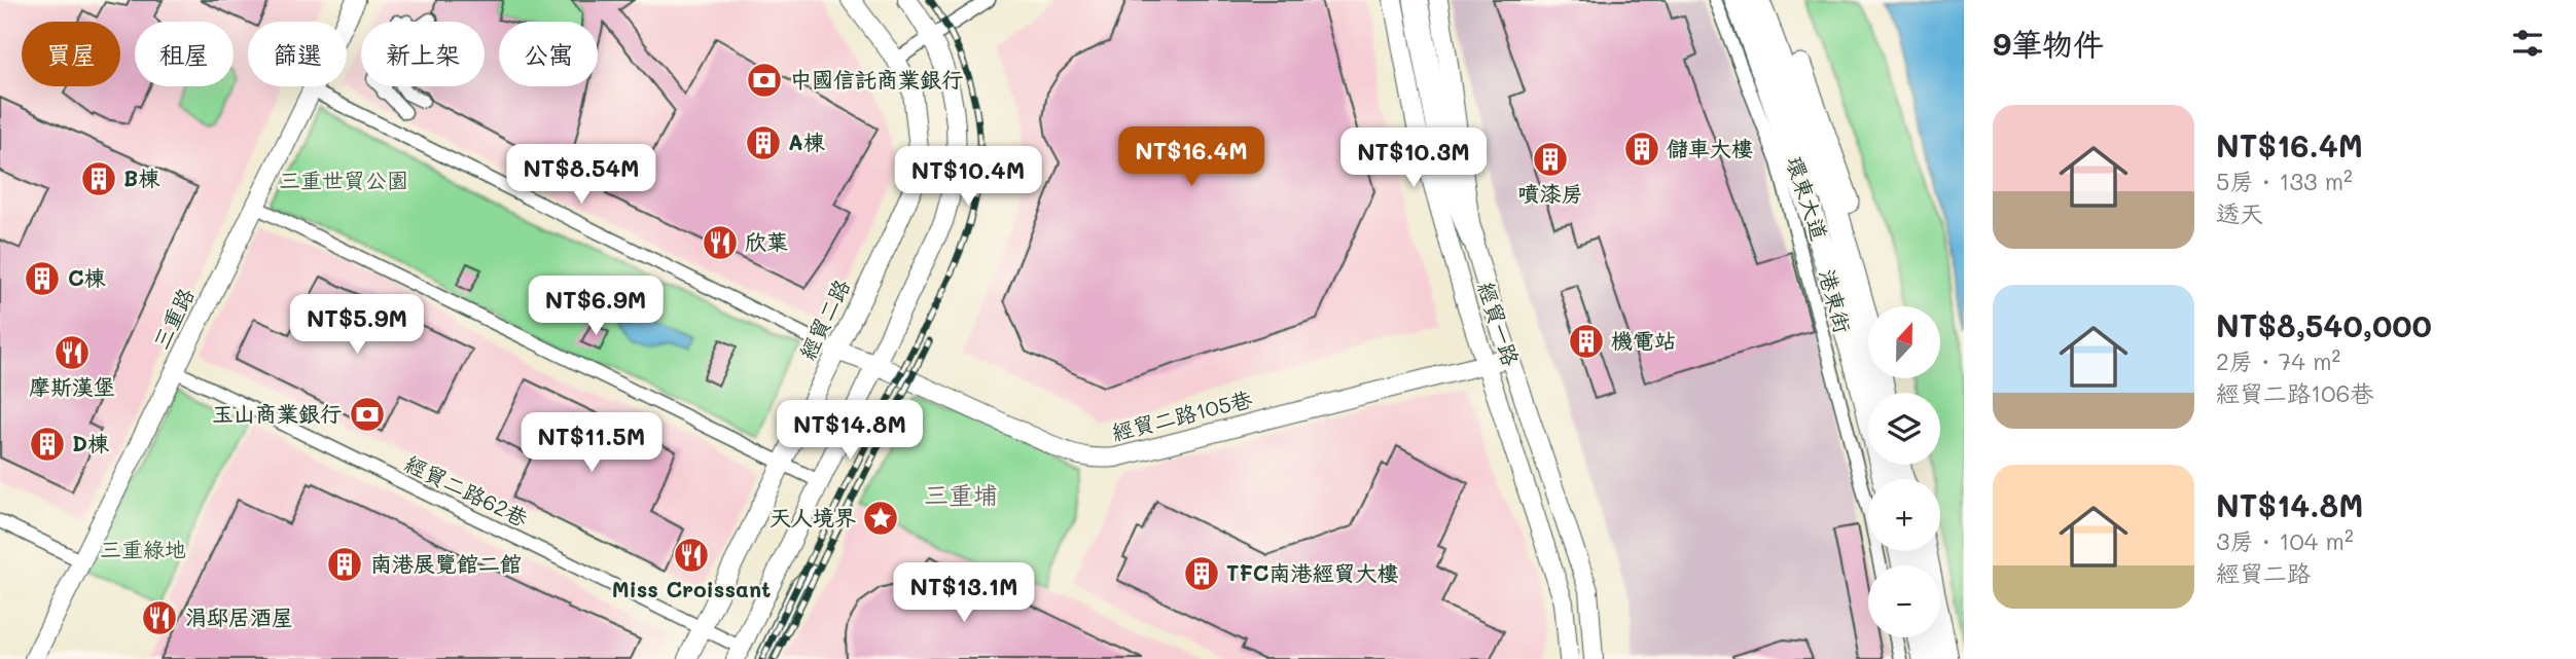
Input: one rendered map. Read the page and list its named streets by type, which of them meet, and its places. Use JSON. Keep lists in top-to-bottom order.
{
  "streets": {
    "highway": ["環東大道"],
    "street": [
      "港東街",
      "三重路",
      "經貿二路",
      "經貿一路",
      "經貿二路105巷",
      "經貿二路62巷"
    ]
  },
  "crossings": [
    ["三重路", "經貿二路62巷"],
    ["經貿二路", "經貿二路105巷"],
    ["經貿二路", "經貿二路62巷"],
    ["經貿一路", "經貿二路105巷"]
  ],
  "districts": ["三重埔"],
  "parks": ["三重世貿公園", "三重綠地"],
  "places": {
    "bank": ["中國信託商業銀行", "玉山商業銀行"],
    "building": [
      "A棟",
      "儲車大樓",
      "噴漆房",
      "B棟",
      "C棟",
      "機電站",
      "D棟",
      "南港展覽館二館",
      "TFC南港經貿大樓"
    ],
    "restaurant": [
      "欣葉",
      "摩斯漢堡",
      "Miss Croissant",
      "涓邸居酒屋"
    ],
    "place": ["天人境界"]
  },
  "north": "top",
  "page": {
    "heading": "9筆物件",
    "chip": [
      "買屋",
      "租屋",
      "篩選",
      "新上架",
      "公寓"
    ],
    "list": [
      {
        "name": "NT$16.4M",
        "note": "5房 · 133 m² · 透天"
      },
      {
        "name": "NT$8,540,000",
        "note": "2房 · 74 m² · 經貿二路106巷"
      },
      {
        "name": "NT$14.8M",
        "note": "3房 · 104 m² · 經貿二路"
      }
    ],
    "price": [
      "NT$16.4M",
      "NT$10.3M",
      "NT$8.54M",
      "NT$10.4M",
      "NT$6.9M",
      "NT$5.9M",
      "NT$14.8M",
      "NT$11.5M",
      "NT$13.1M"
    ],
    "map_buttons": ["+", "−"]
  }
}
